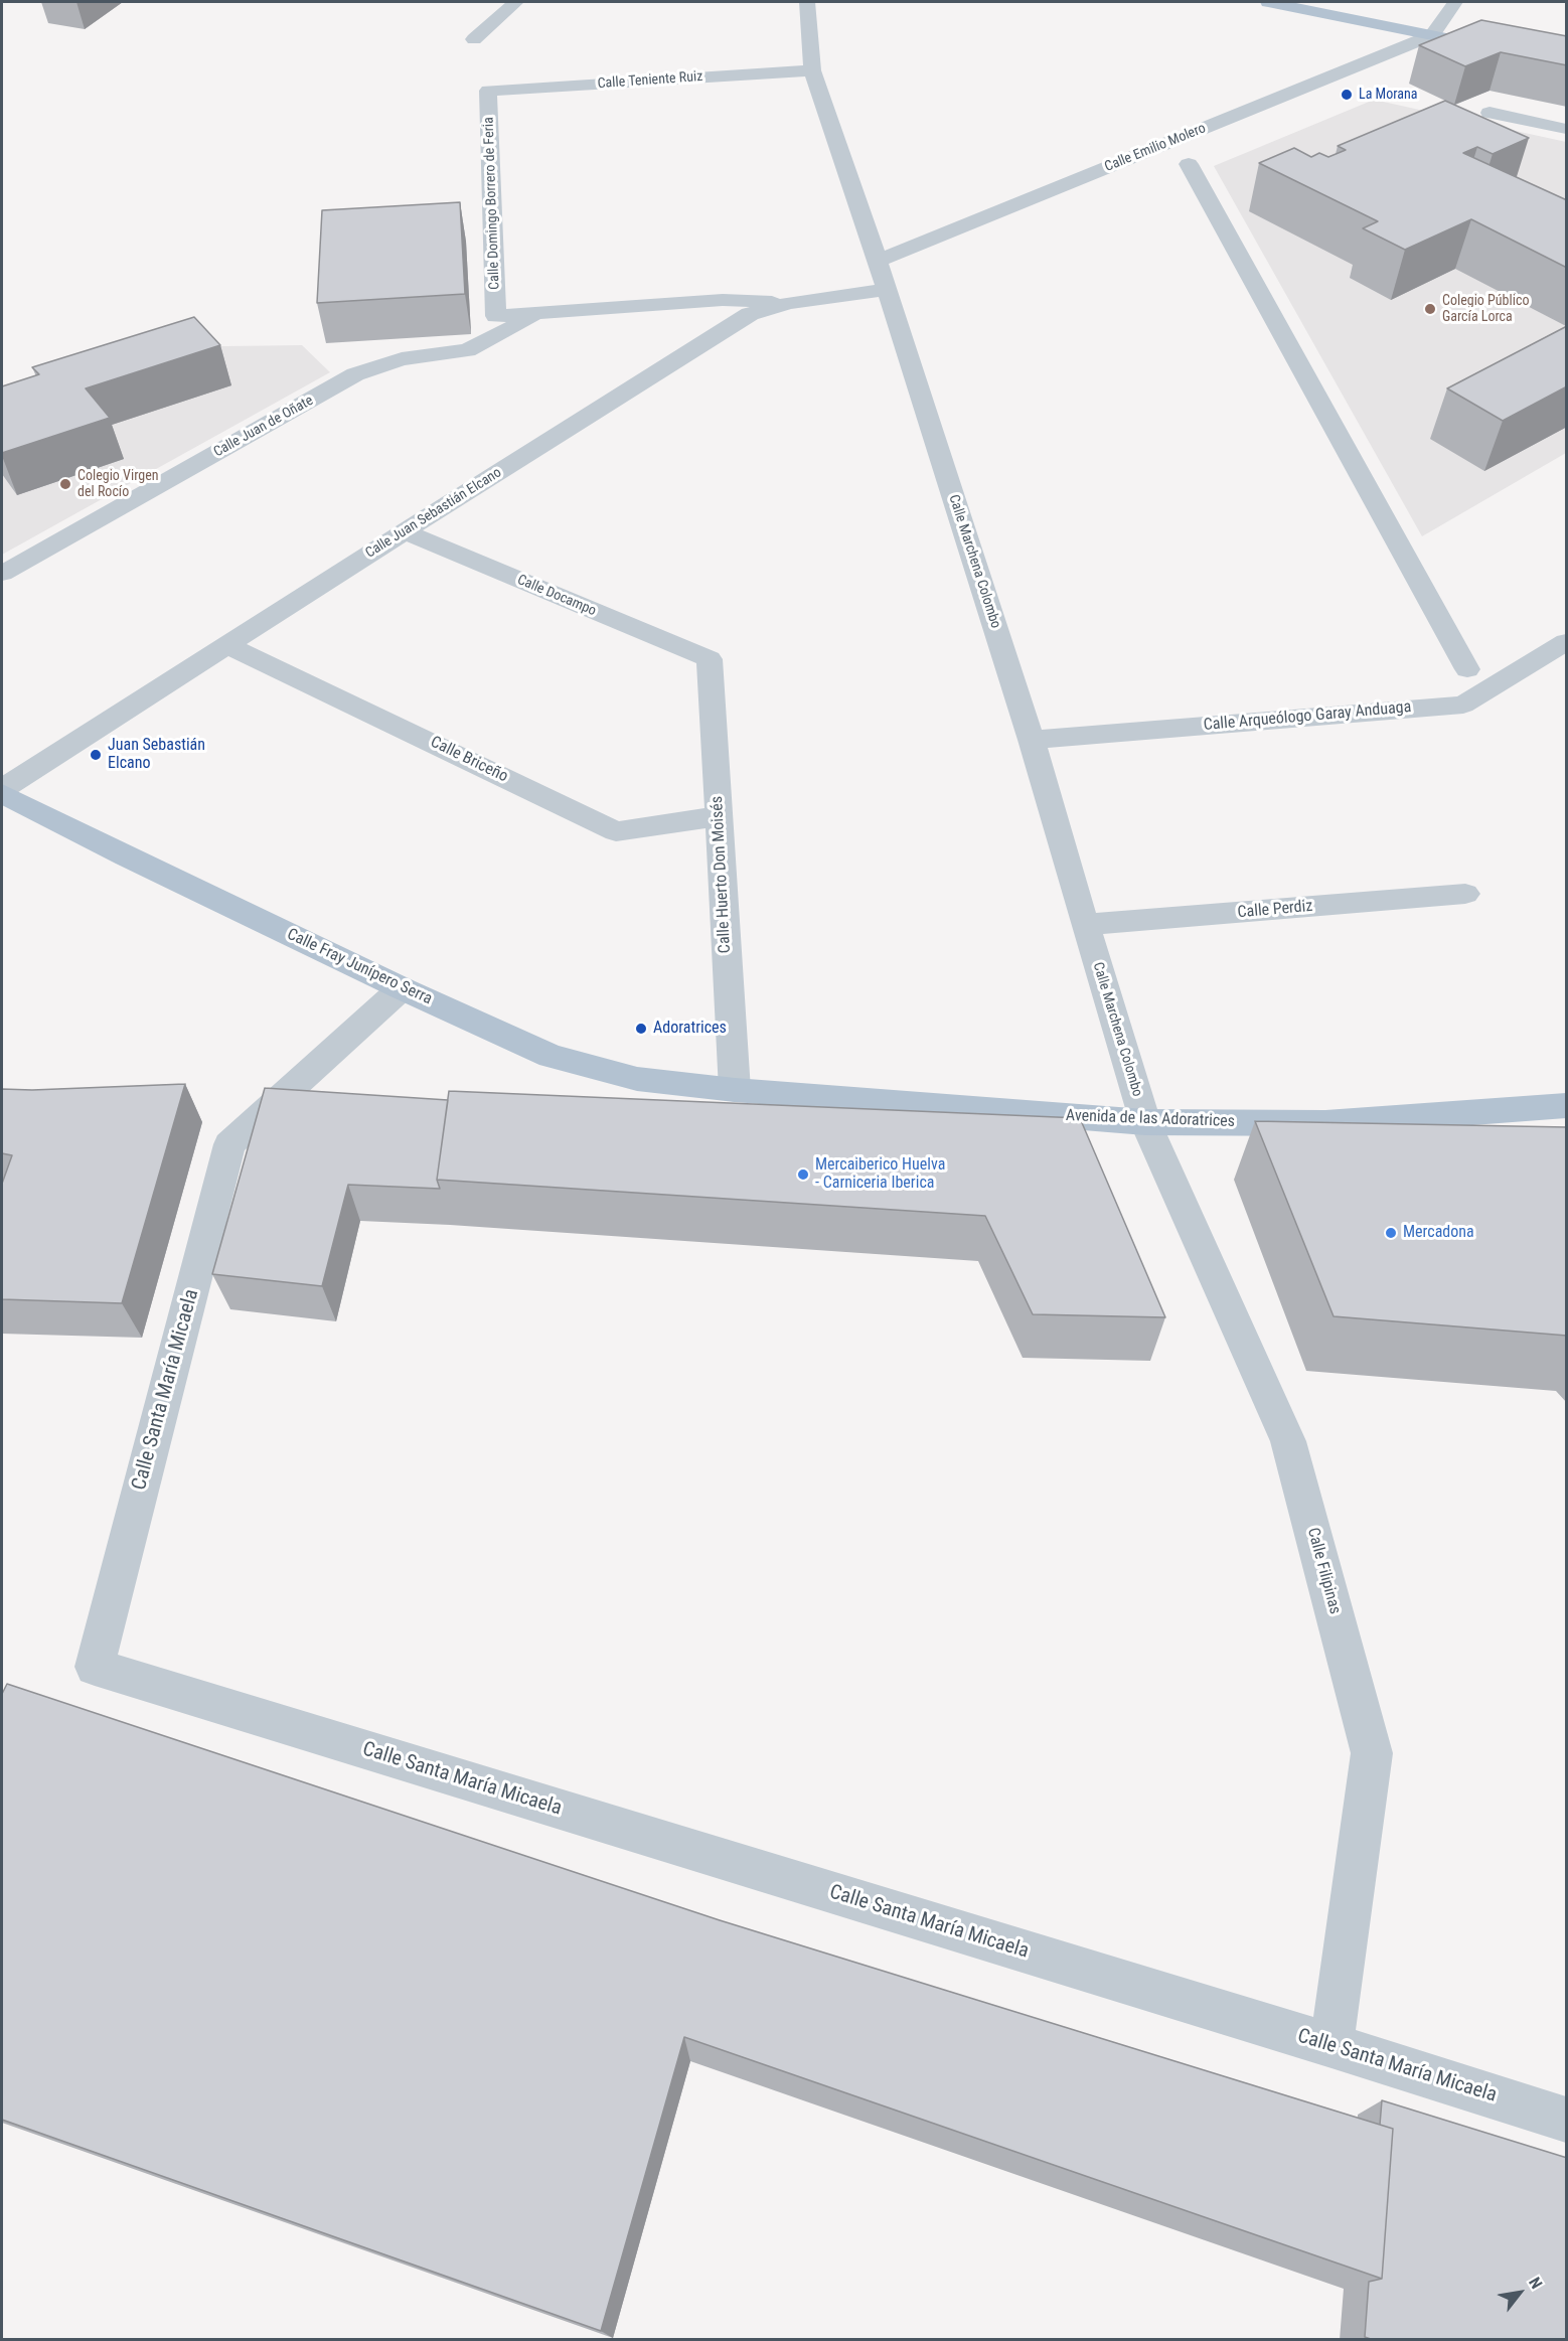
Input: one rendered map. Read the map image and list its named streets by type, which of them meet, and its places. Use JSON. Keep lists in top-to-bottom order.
{
  "streets": {
    "main road": ["Calle Fray Junípero Serra", "Avenida de las Adoratrices"],
    "street": [
      "Calle Teniente Ruiz",
      "Calle Emilio Molero",
      "Calle Domingo Borrero de Feria",
      "Calle Juan de Oñate",
      "Calle Juan Sebastián Elcano",
      "Calle Marchena Colombo",
      "Calle Docampo",
      "Calle Arqueólogo Garay Anduaga",
      "Calle Briceño",
      "Calle Huerto Don Moisés",
      "Calle Perdiz",
      "Calle Santa María Micaela",
      "Calle Filipinas"
    ]
  },
  "crossings": [
    ["Calle Teniente Ruiz", "Calle Domingo Borrero de Feria"],
    ["Calle Teniente Ruiz", "Calle Marchena Colombo"],
    ["Calle Emilio Molero", "Calle Marchena Colombo"],
    ["Calle Domingo Borrero de Feria", "Calle Juan de Oñate"],
    ["Calle Juan de Oñate", "Calle Juan Sebastián Elcano"],
    ["Calle Juan Sebastián Elcano", "Calle Marchena Colombo"],
    ["Calle Juan Sebastián Elcano", "Calle Docampo"],
    ["Calle Juan Sebastián Elcano", "Calle Briceño"],
    ["Calle Juan Sebastián Elcano", "Calle Fray Junípero Serra"],
    ["Calle Marchena Colombo", "Calle Arqueólogo Garay Anduaga"],
    ["Calle Marchena Colombo", "Calle Perdiz"],
    ["Calle Marchena Colombo", "Avenida de las Adoratrices"],
    ["Calle Marchena Colombo", "Calle Filipinas"],
    ["Calle Docampo", "Calle Huerto Don Moisés"],
    ["Calle Briceño", "Calle Huerto Don Moisés"],
    ["Calle Huerto Don Moisés", "Calle Fray Junípero Serra"],
    ["Calle Huerto Don Moisés", "Avenida de las Adoratrices"],
    ["Calle Fray Junípero Serra", "Avenida de las Adoratrices"],
    ["Calle Fray Junípero Serra", "Calle Santa María Micaela"],
    ["Avenida de las Adoratrices", "Calle Filipinas"],
    ["Calle Santa María Micaela", "Calle Filipinas"]
  ],
  "places": [
    "La Morana",
    "Colegio Público García Lorca",
    "Colegio Virgen del Rocío",
    "Juan Sebastián Elcano",
    "Adoratrices",
    "Mercaiberico Huelva - Carniceria Iberica",
    "Mercadona"
  ],
  "north": "top right"
}
